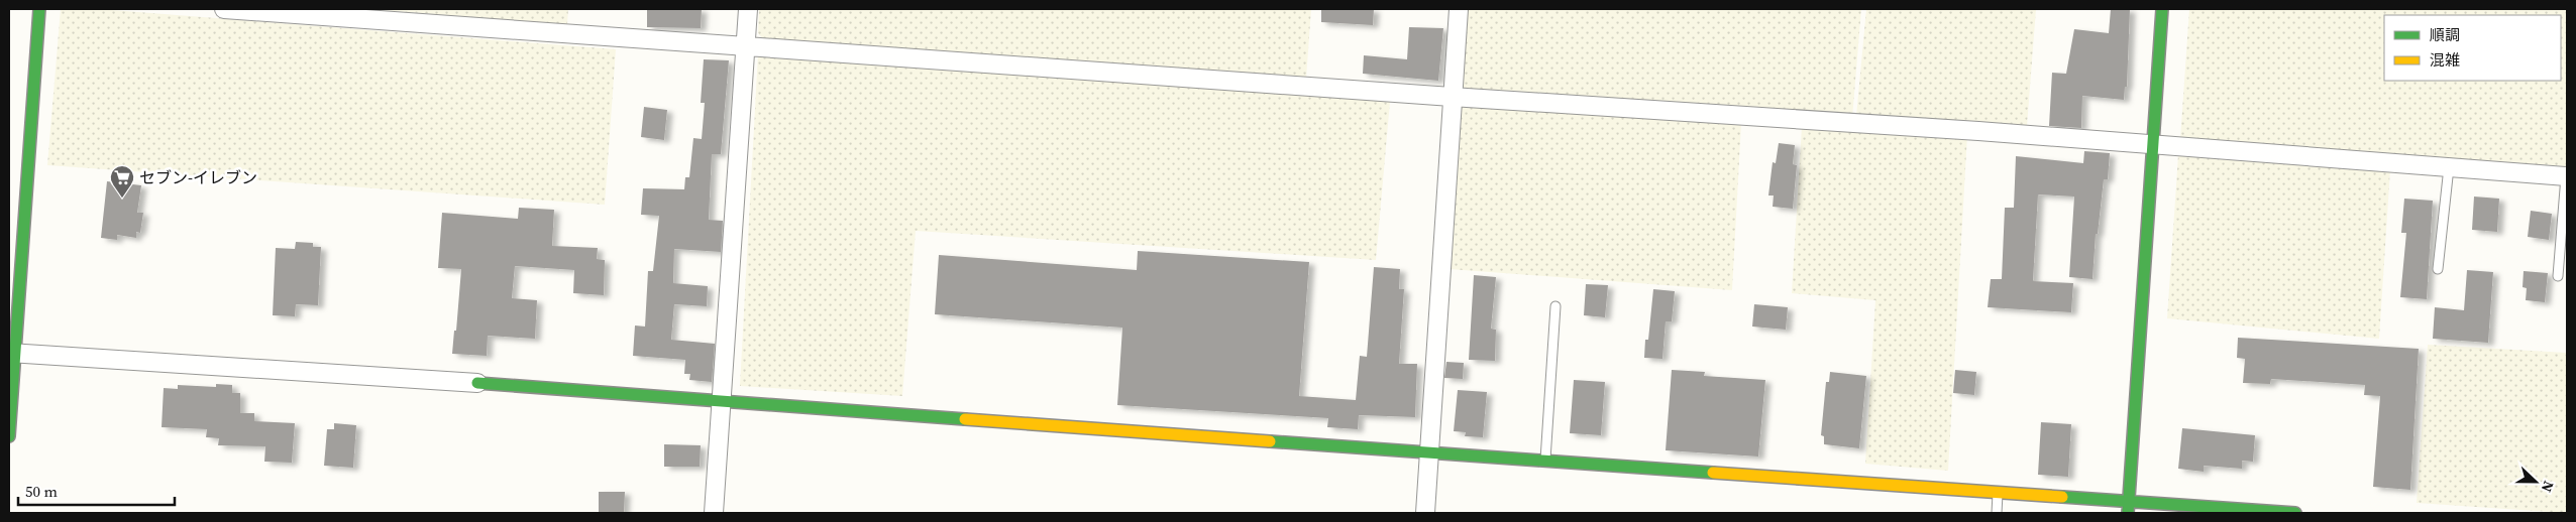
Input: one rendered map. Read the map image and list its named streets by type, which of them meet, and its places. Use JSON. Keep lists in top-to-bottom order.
{
  "places": {
    "supermarket": ["セブン-イレブン"]
  },
  "legend": ["順調", "混雑"],
  "scale_bar": "50 m",
  "north": "right"
}
